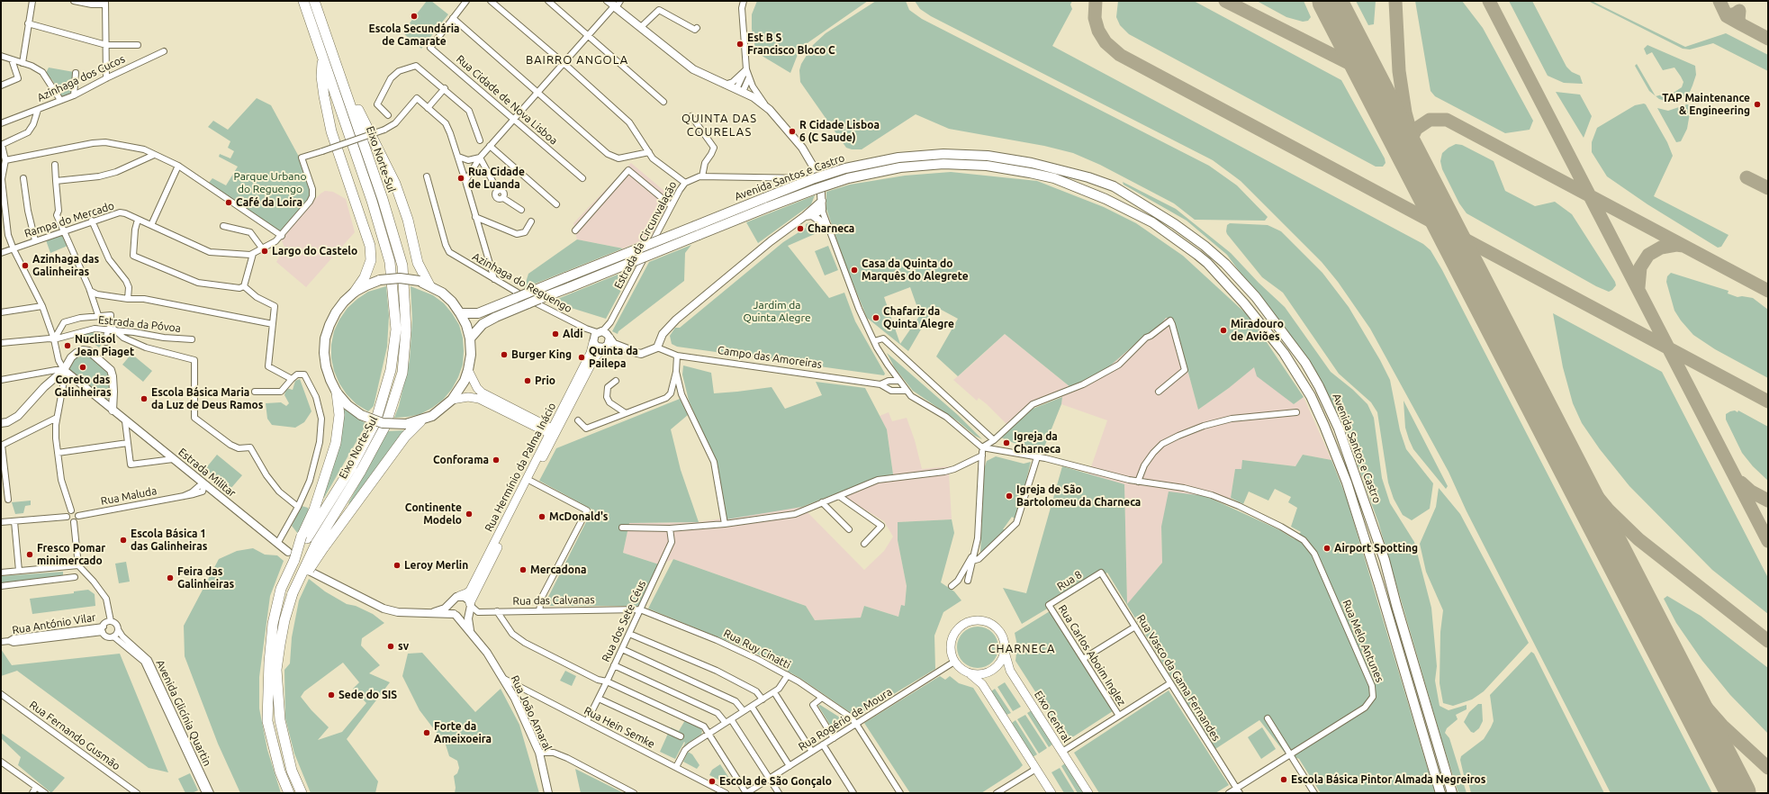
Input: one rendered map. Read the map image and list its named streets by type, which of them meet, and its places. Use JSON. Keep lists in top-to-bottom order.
{
  "streets": {
    "highway": ["Eixo Norte-Sul"],
    "main road": ["Avenida Santos e Castro", "Rua Hermínio da Palma Inácio", "Eixo Central"],
    "street": [
      "Azinhaga dos Cucos",
      "Rua Cidade de Nova Lisboa",
      "Rampa do Mercado",
      "Estrada da Circunvalação",
      "Azinhaga do Reguengo",
      "Estrada da Póvoa",
      "Campo das Amoreiras",
      "Estrada Militar",
      "Rua Maluda",
      "Rua 8",
      "Rua das Calvanas",
      "Rua dos Sete Céus",
      "Rua António Vilar",
      "Rua Melo Antunes",
      "Rua Ruy Cinatti",
      "Rua Carlos Aboim Inglez",
      "Rua Vasco da Gama Fernandes",
      "Avenida Glicínia Quartin",
      "Rua João Amaral",
      "Rua Rogério de Moura",
      "Rua Hein Semke",
      "Rua Fernando Gusmão"
    ]
  },
  "crossings": [
    ["Eixo Norte-Sul", "Estrada Militar"],
    ["Estrada da Circunvalação", "Azinhaga do Reguengo"],
    ["Estrada da Circunvalação", "Rua Hermínio da Palma Inácio"],
    ["Azinhaga do Reguengo", "Rua Hermínio da Palma Inácio"],
    ["Rua Hermínio da Palma Inácio", "Rua das Calvanas"],
    ["Rua Hermínio da Palma Inácio", "Rua João Amaral"],
    ["Estrada Militar", "Rua Maluda"],
    ["Rua 8", "Rua Carlos Aboim Inglez"],
    ["Rua 8", "Rua Vasco da Gama Fernandes"],
    ["Rua das Calvanas", "Rua dos Sete Céus"],
    ["Rua das Calvanas", "Rua Ruy Cinatti"],
    ["Rua das Calvanas", "Rua João Amaral"],
    ["Rua dos Sete Céus", "Rua Ruy Cinatti"],
    ["Rua dos Sete Céus", "Rua Hein Semke"],
    ["Rua António Vilar", "Avenida Glicínia Quartin"],
    ["Rua Melo Antunes", "Rua Vasco da Gama Fernandes"],
    ["Rua Ruy Cinatti", "Rua Rogério de Moura"],
    ["Rua João Amaral", "Rua Hein Semke"],
    ["Eixo Central", "Rua Rogério de Moura"]
  ],
  "districts": ["BAIRRO ANGOLA", "QUINTA DAS COURELAS", "CHARNECA"],
  "parks": ["Parque Urbano do Reguengo", "Jardim da Quinta Alegre"],
  "places": [
    "Escola Secundária de Camarate",
    "Est B S Francisco Bloco C",
    "TAP Maintenance & Engineering",
    "R Cidade Lisboa 6 (C Saude)",
    "Rua Cidade de Luanda",
    "Café da Loira",
    "Charneca",
    "Largo do Castelo",
    "Azinhaga das Galinheiras",
    "Casa da Quinta do Marquês do Alegrete",
    "Chafariz da Quinta Alegre",
    "Miradouro de Aviões",
    "Aldi",
    "Nuclisol Jean Piaget",
    "Burger King",
    "Quinta da Pailepa",
    "Coreto das Galinheiras",
    "Prio",
    "Escola Básica Maria da Luz de Deus Ramos",
    "Igreja da Charneca",
    "Conforama",
    "Igreja de São Bartolomeu da Charneca",
    "Continente Modelo",
    "McDonald's",
    "Escola Básica 1 das Galinheiras",
    "Airport Spotting",
    "Fresco Pomar minimercado",
    "Leroy Merlin",
    "Mercadona",
    "Feira das Galinheiras",
    "sv",
    "Sede do SIS",
    "Forte da Ameixoeira",
    "Escola Básica Pintor Almada Negreiros",
    "Escola de São Gonçalo"
  ]
}
